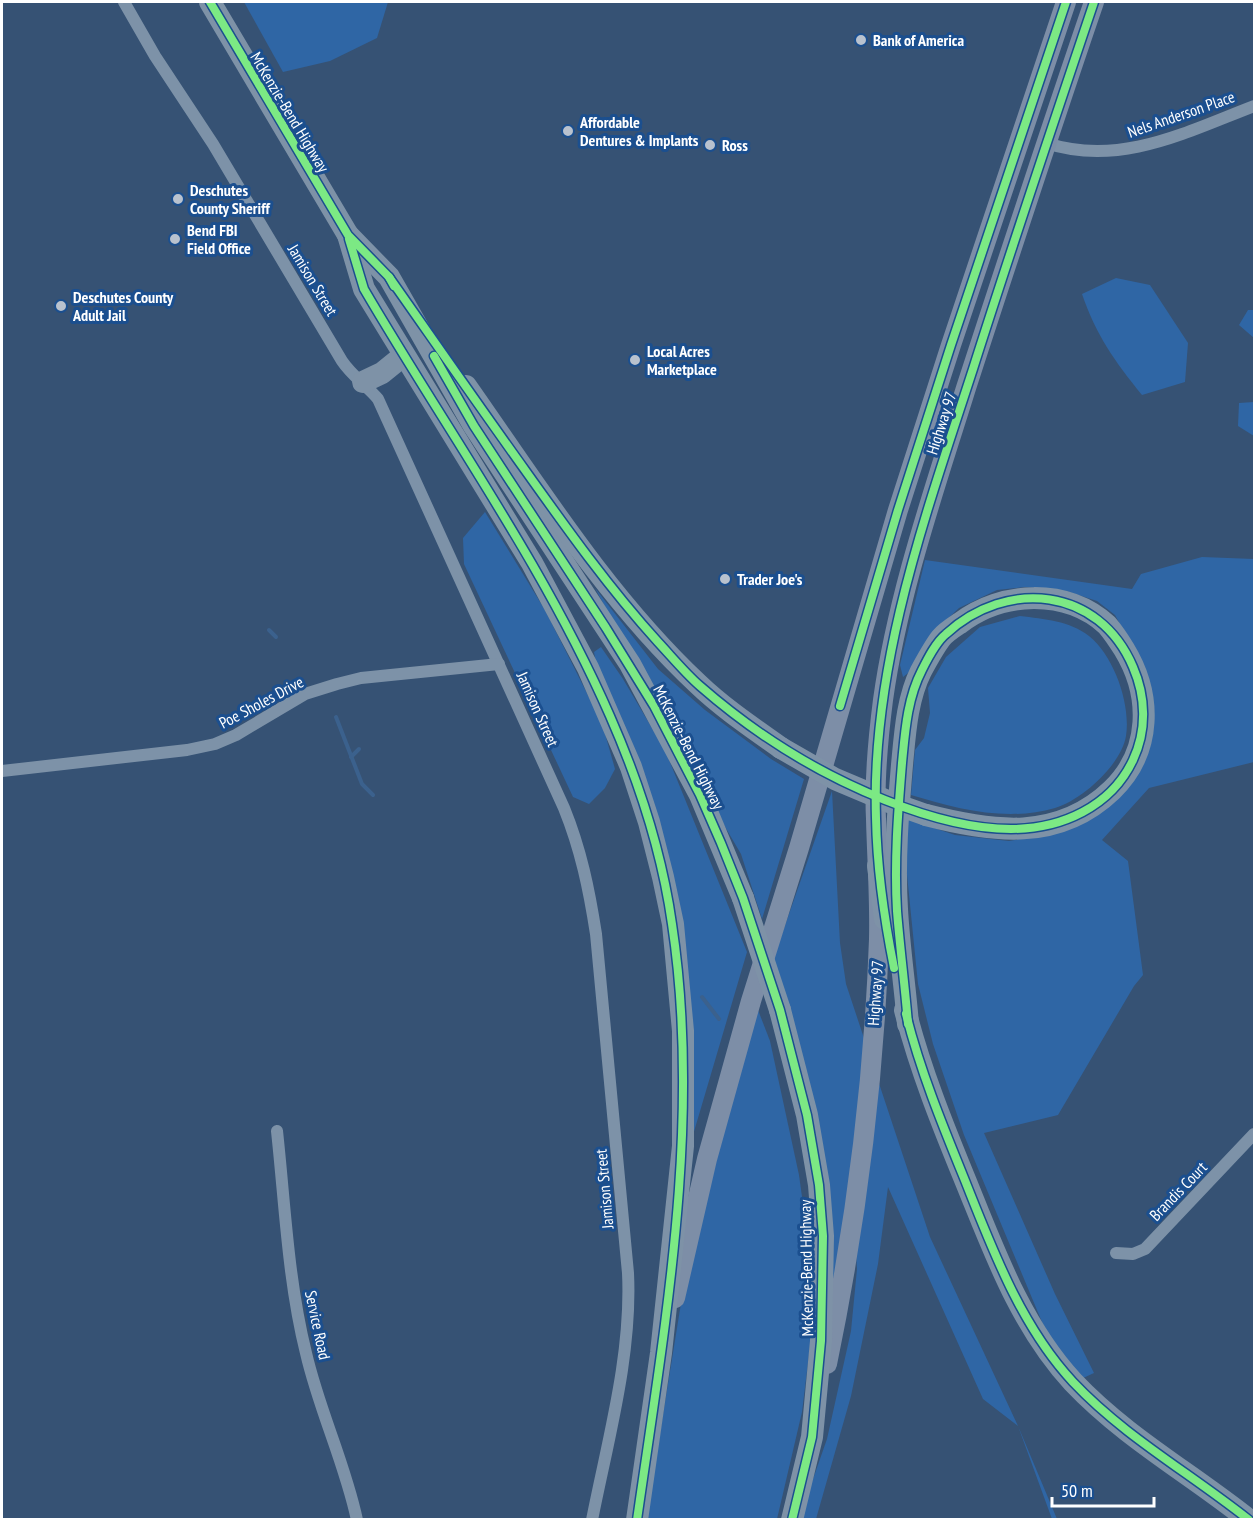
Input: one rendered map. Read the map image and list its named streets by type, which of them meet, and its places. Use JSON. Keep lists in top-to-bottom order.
{
  "streets": {
    "highway": ["McKenzie-Bend Highway"],
    "main road": ["Highway 97"],
    "street": [
      "Nels Anderson Place",
      "Jamison Street",
      "Poe Sholes Drive",
      "Brandis Court",
      "Service Road"
    ]
  },
  "crossings": [
    ["McKenzie-Bend Highway", "Highway 97"],
    ["Nels Anderson Place", "Highway 97"],
    ["Jamison Street", "Poe Sholes Drive"]
  ],
  "places": [
    "Bank of America",
    "Affordable Dentures & Implants",
    "Ross",
    "Deschutes County Sheriff",
    "Bend FBI Field Office",
    "Deschutes County Adult Jail",
    "Local Acres Marketplace",
    "Trader Joe's"
  ],
  "scale_bar": "50 m"
}
